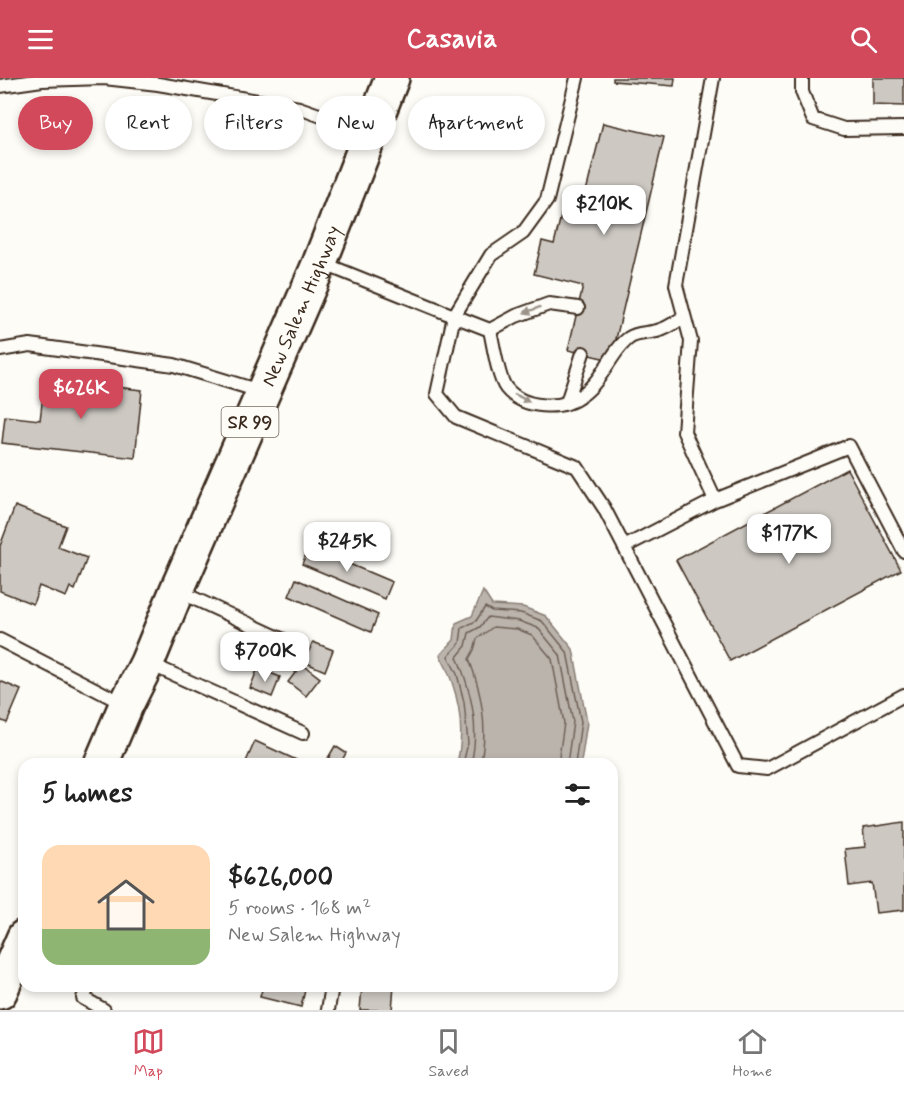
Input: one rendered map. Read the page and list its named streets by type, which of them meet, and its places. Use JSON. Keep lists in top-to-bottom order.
{
  "streets": {
    "main road": ["New Salem Highway", "SR 99"]
  },
  "page": {
    "header": "Casavia",
    "chip": [
      "Buy",
      "Rent",
      "Filters",
      "New",
      "Apartment"
    ],
    "price": [
      "$210K",
      "$626K",
      "$177K",
      "$245K",
      "$700K"
    ],
    "heading": "5 homes",
    "list": [
      {
        "name": "$626,000",
        "note": "5 rooms · 168 m² · New Salem Highway"
      }
    ],
    "tabs": ["Map", "Saved", "Home"]
  }
}
